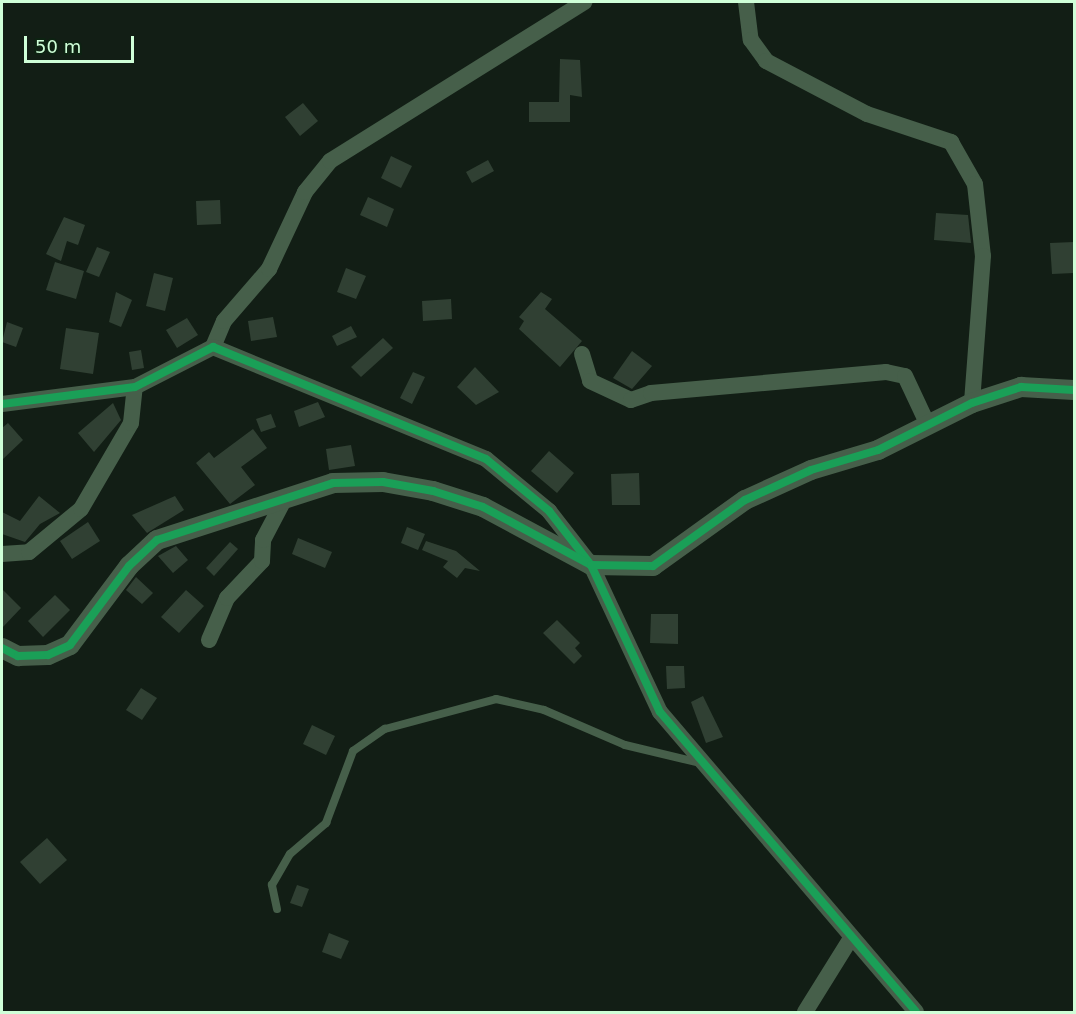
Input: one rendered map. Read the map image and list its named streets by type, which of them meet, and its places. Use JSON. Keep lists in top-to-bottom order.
{
  "scale_bar": "50 m"
}
